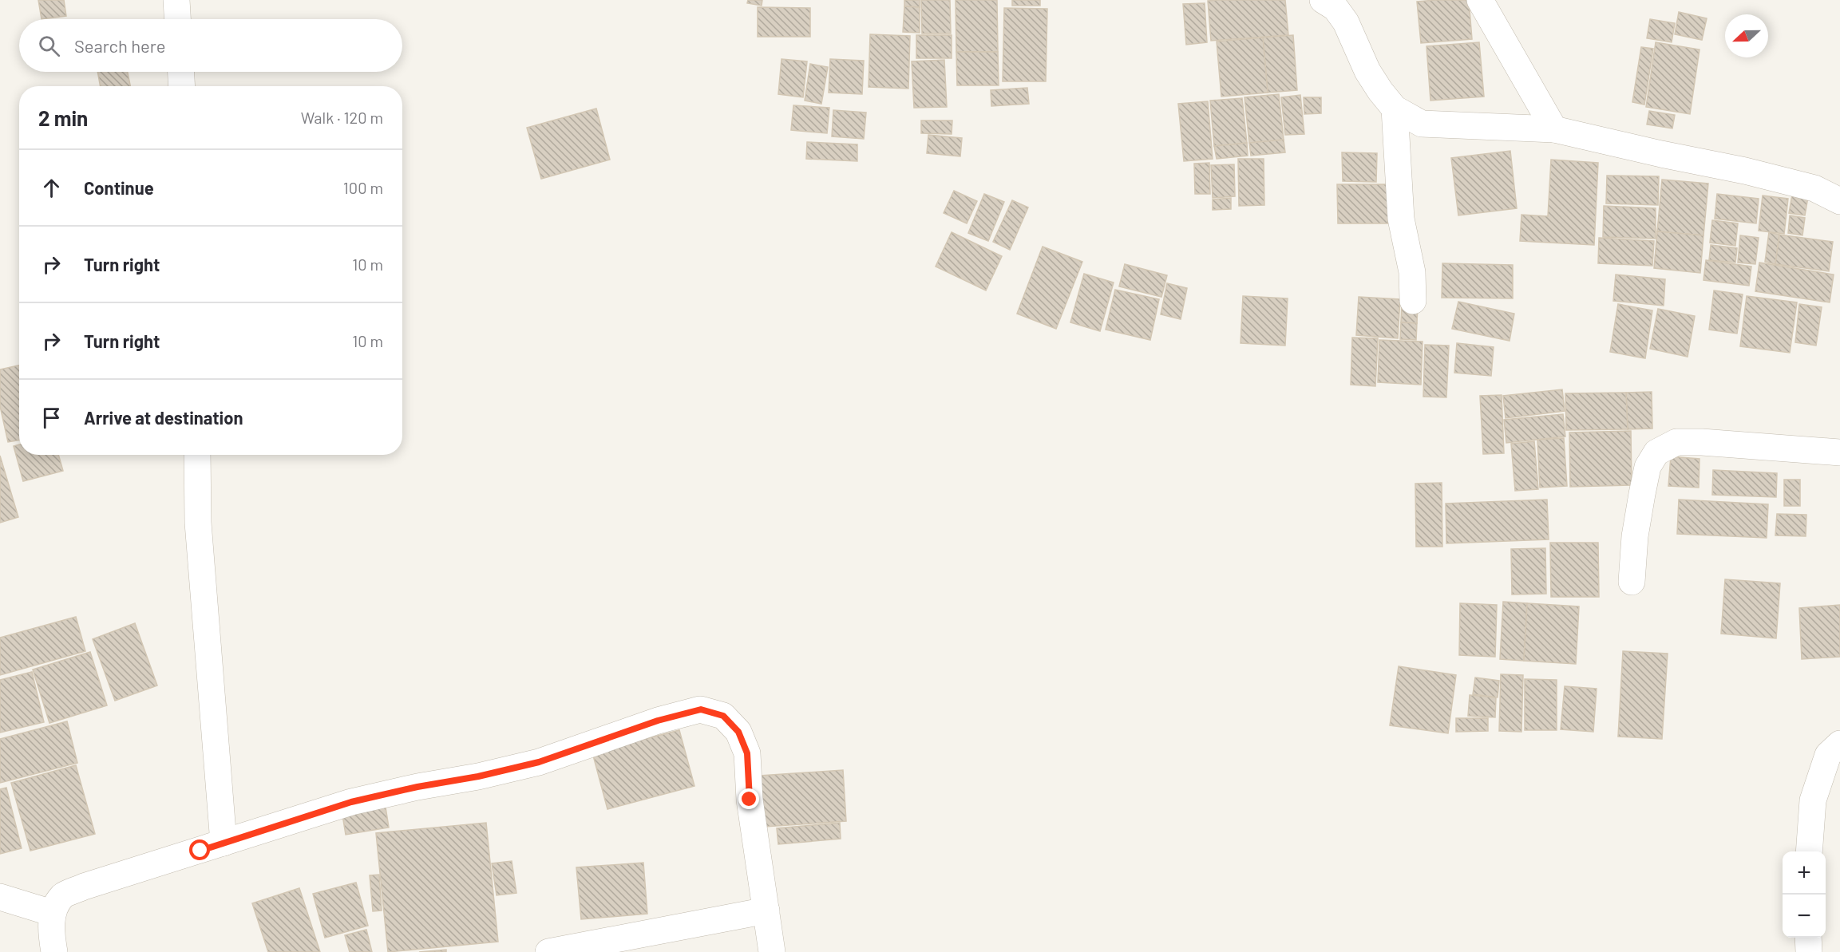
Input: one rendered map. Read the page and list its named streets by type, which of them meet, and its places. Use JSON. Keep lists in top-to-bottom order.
{
  "north": "left",
  "page": {
    "search": "Search here",
    "heading": ["2 min", "Walk · 120 m"],
    "list": [
      ["Continue", "100 m"],
      ["Turn right", "10 m"],
      ["Turn right", "10 m"],
      "Arrive at destination"
    ],
    "map_buttons": ["+", "−"]
  }
}
